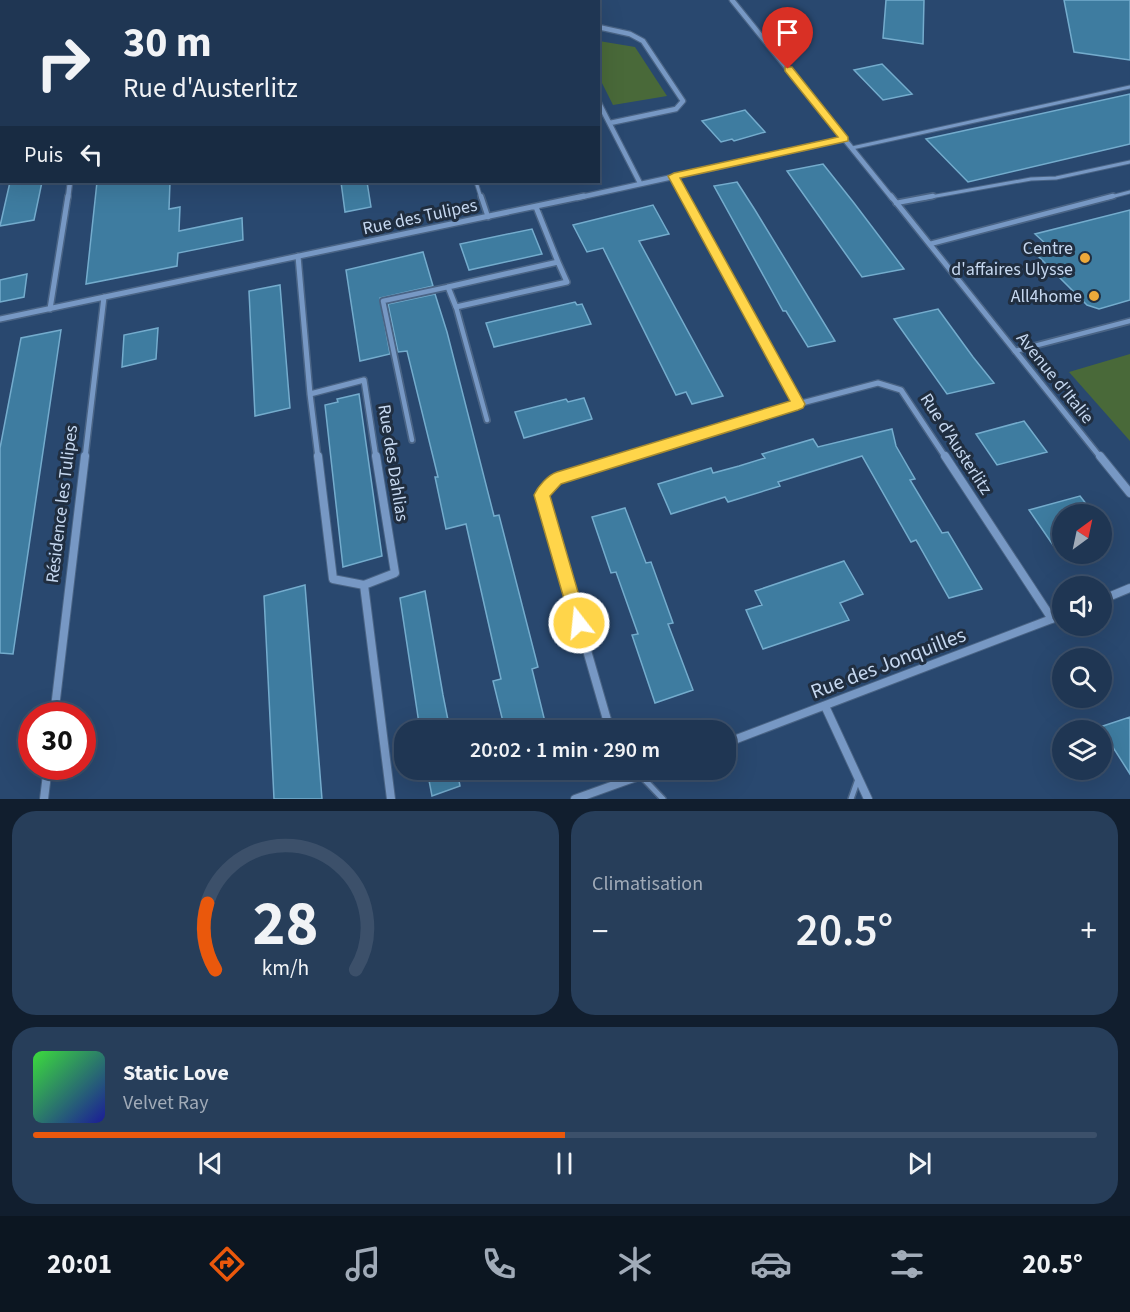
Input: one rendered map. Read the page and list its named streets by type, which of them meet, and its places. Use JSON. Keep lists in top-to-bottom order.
{
  "streets": {
    "street": [
      "Rue des Tulipes",
      "Avenue d'Italie",
      "Rue d'Austerlitz",
      "Rue des Dahlias",
      "Résidence les Tulipes",
      "Rue des Jonquilles"
    ]
  },
  "crossings": [
    ["Rue des Tulipes", "Avenue d'Italie"],
    ["Rue des Tulipes", "Résidence les Tulipes"],
    ["Rue d'Austerlitz", "Rue des Jonquilles"]
  ],
  "places": ["Centre d'affaires Ulysse", "All4home"],
  "north": "top right",
  "page": {
    "turn": ["30 m", "Rue d'Austerlitz"],
    "then": "Puis",
    "limit": "30",
    "trip": "20:02 · 1 min · 290 m",
    "tile": "Climatisation",
    "heat": ["−", "20.5°", "+"],
    "song": ["Static Love", "Velvet Ray"],
    "tabs": ["20:01", "20.5°"],
    "gauge": ["28", "km/h"]
  }
}
